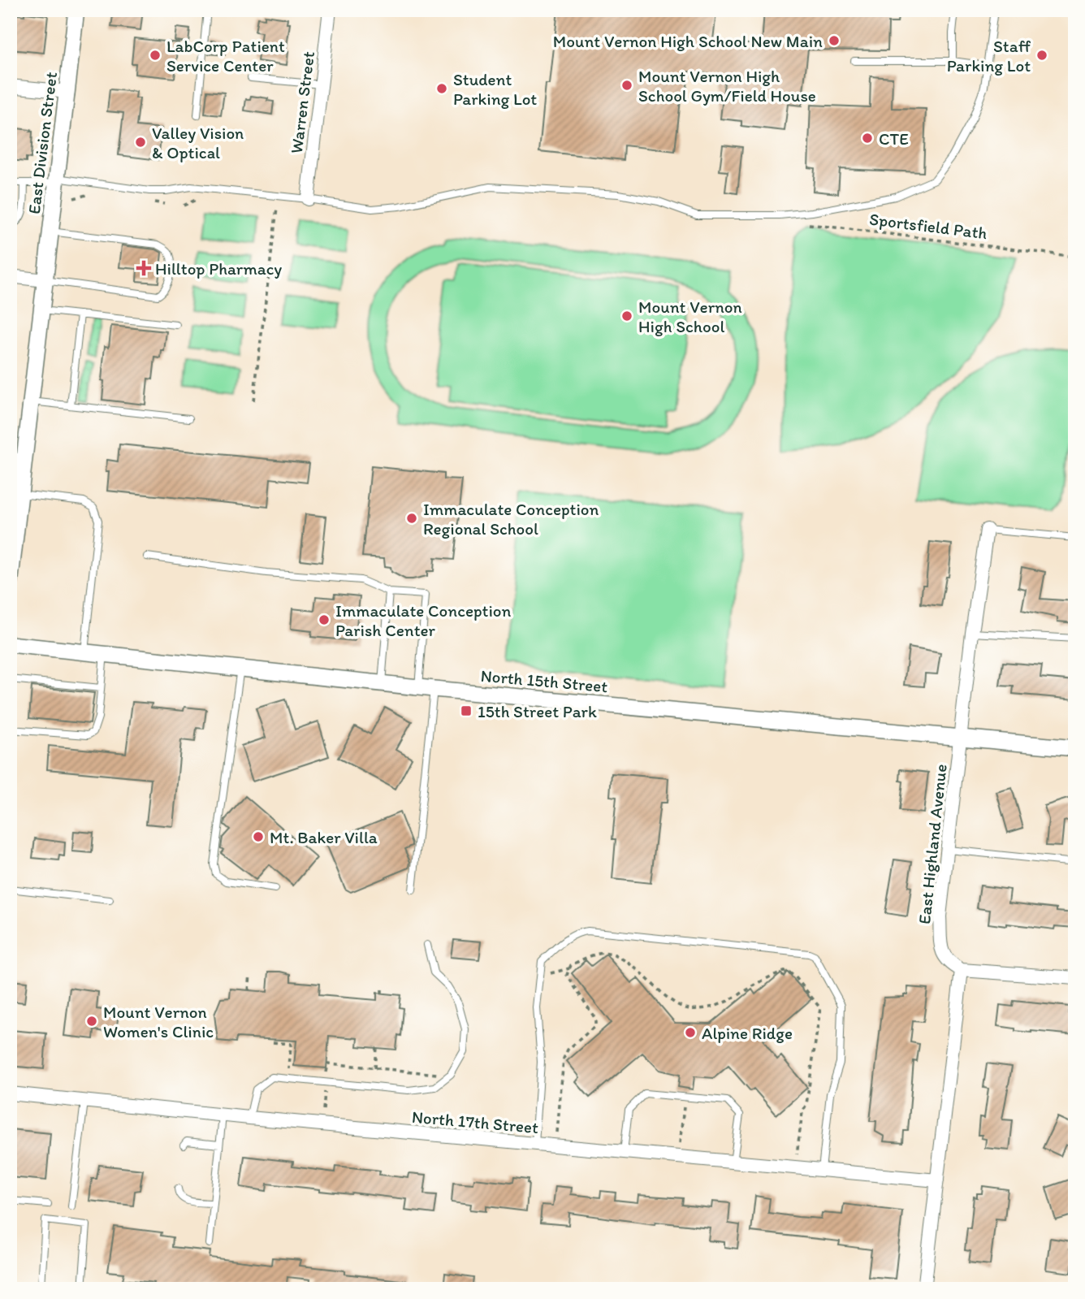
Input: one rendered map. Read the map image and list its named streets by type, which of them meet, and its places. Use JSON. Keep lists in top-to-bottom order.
{
  "streets": {
    "street": [
      "Warren Street",
      "East Division Street",
      "North 15th Street",
      "East Highland Avenue",
      "North 17th Street"
    ],
    "path": ["Sportsfield Path"]
  },
  "crossings": [
    ["North 15th Street", "East Highland Avenue"]
  ],
  "places": {
    "other": [
      "Mount Vernon High School New Main",
      "LabCorp Patient Service Center",
      "Staff Parking Lot",
      "Mount Vernon High School Gym/Field House",
      "Student Parking Lot",
      "CTE",
      "Valley Vision & Optical",
      "Mount Vernon High School",
      "Immaculate Conception Regional School",
      "Immaculate Conception Parish Center",
      "Mt. Baker Villa",
      "Mount Vernon Women's Clinic",
      "Alpine Ridge"
    ],
    "health": ["Hilltop Pharmacy"],
    "transit": ["15th Street Park"]
  }
}
